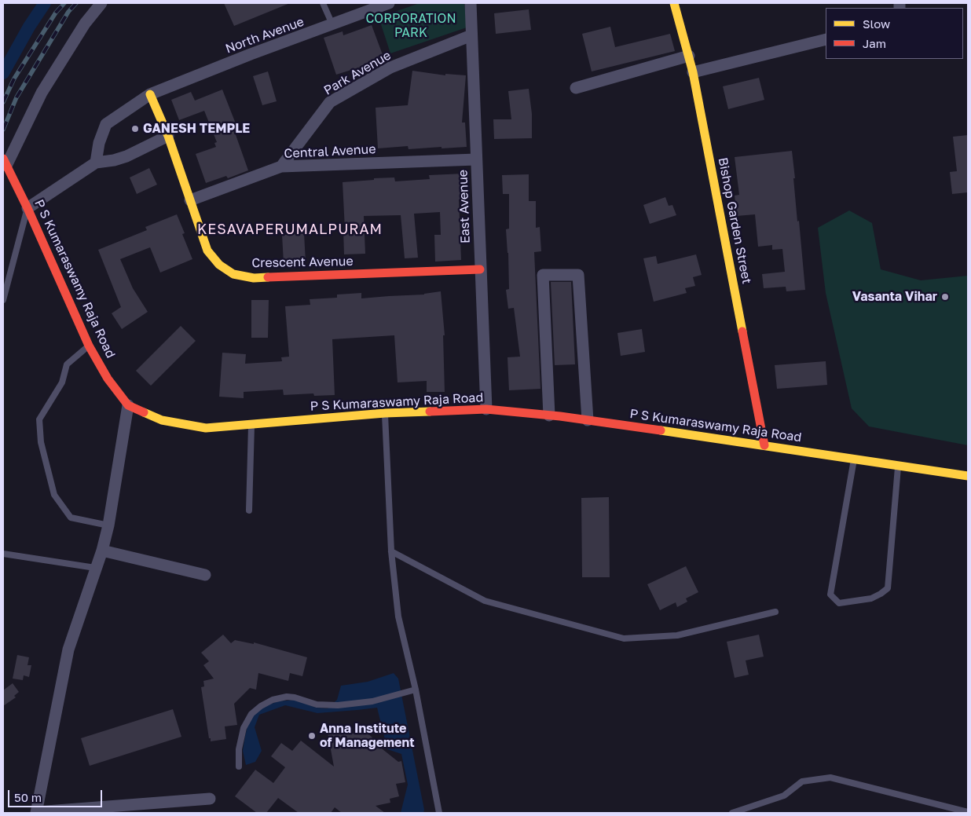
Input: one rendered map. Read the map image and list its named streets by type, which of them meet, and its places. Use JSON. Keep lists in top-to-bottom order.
{
  "streets": {
    "street": [
      "North Avenue",
      "Park Avenue",
      "Central Avenue",
      "East Avenue",
      "Bishop Garden Street",
      "Crescent Avenue",
      "P S Kumaraswamy Raja Road"
    ]
  },
  "crossings": [
    ["North Avenue", "Crescent Avenue"],
    ["Park Avenue", "Central Avenue"],
    ["Park Avenue", "East Avenue"],
    ["Central Avenue", "East Avenue"],
    ["Central Avenue", "Crescent Avenue"],
    ["East Avenue", "Crescent Avenue"],
    ["East Avenue", "P S Kumaraswamy Raja Road"],
    ["Bishop Garden Street", "P S Kumaraswamy Raja Road"]
  ],
  "districts": ["KESAVAPERUMALPURAM"],
  "parks": ["CORPORATION PARK"],
  "places": ["GANESH TEMPLE", "Vasanta Vihar", "Anna Institute of Management"],
  "legend": ["Slow", "Jam"],
  "scale_bar": "50 m"
}
